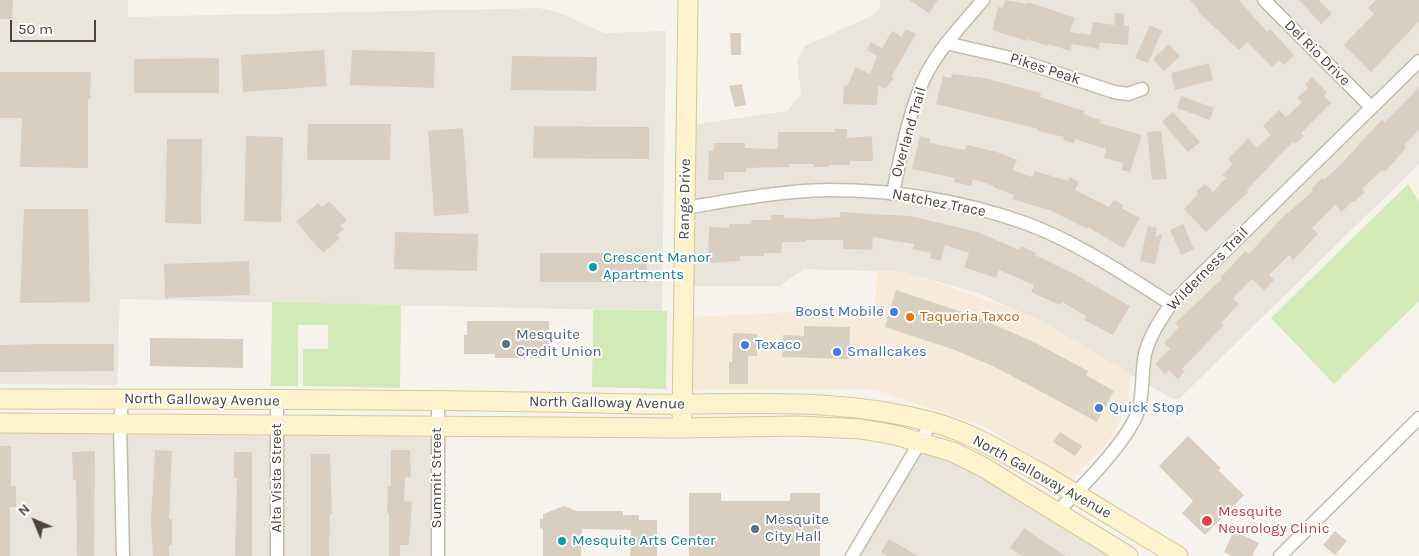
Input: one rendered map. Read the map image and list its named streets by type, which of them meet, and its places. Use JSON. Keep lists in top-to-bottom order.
{
  "streets": {
    "main road": ["Range Drive", "North Galloway Avenue"],
    "street": [
      "Del Rio Drive",
      "Pikes Peak",
      "Overland Trail",
      "Natchez Trace",
      "Wilderness Trail",
      "Alta Vista Street",
      "Summit Street"
    ]
  },
  "crossings": [
    ["Del Rio Drive", "Wilderness Trail"],
    ["Pikes Peak", "Overland Trail"],
    ["Overland Trail", "Natchez Trace"],
    ["Range Drive", "Natchez Trace"],
    ["Range Drive", "North Galloway Avenue"],
    ["Natchez Trace", "Wilderness Trail"],
    ["Wilderness Trail", "North Galloway Avenue"],
    ["North Galloway Avenue", "Alta Vista Street"],
    ["North Galloway Avenue", "Summit Street"]
  ],
  "places": [
    "Crescent Manor Apartments",
    "Boost Mobile",
    "Taqueria Taxco",
    "Mesquite Credit Union",
    "Texaco",
    "Smallcakes",
    "Quick Stop",
    "Mesquite Neurology Clinic",
    "Mesquite City Hall",
    "Mesquite Arts Center"
  ],
  "scale_bar": "50 m",
  "north": "top left"
}
